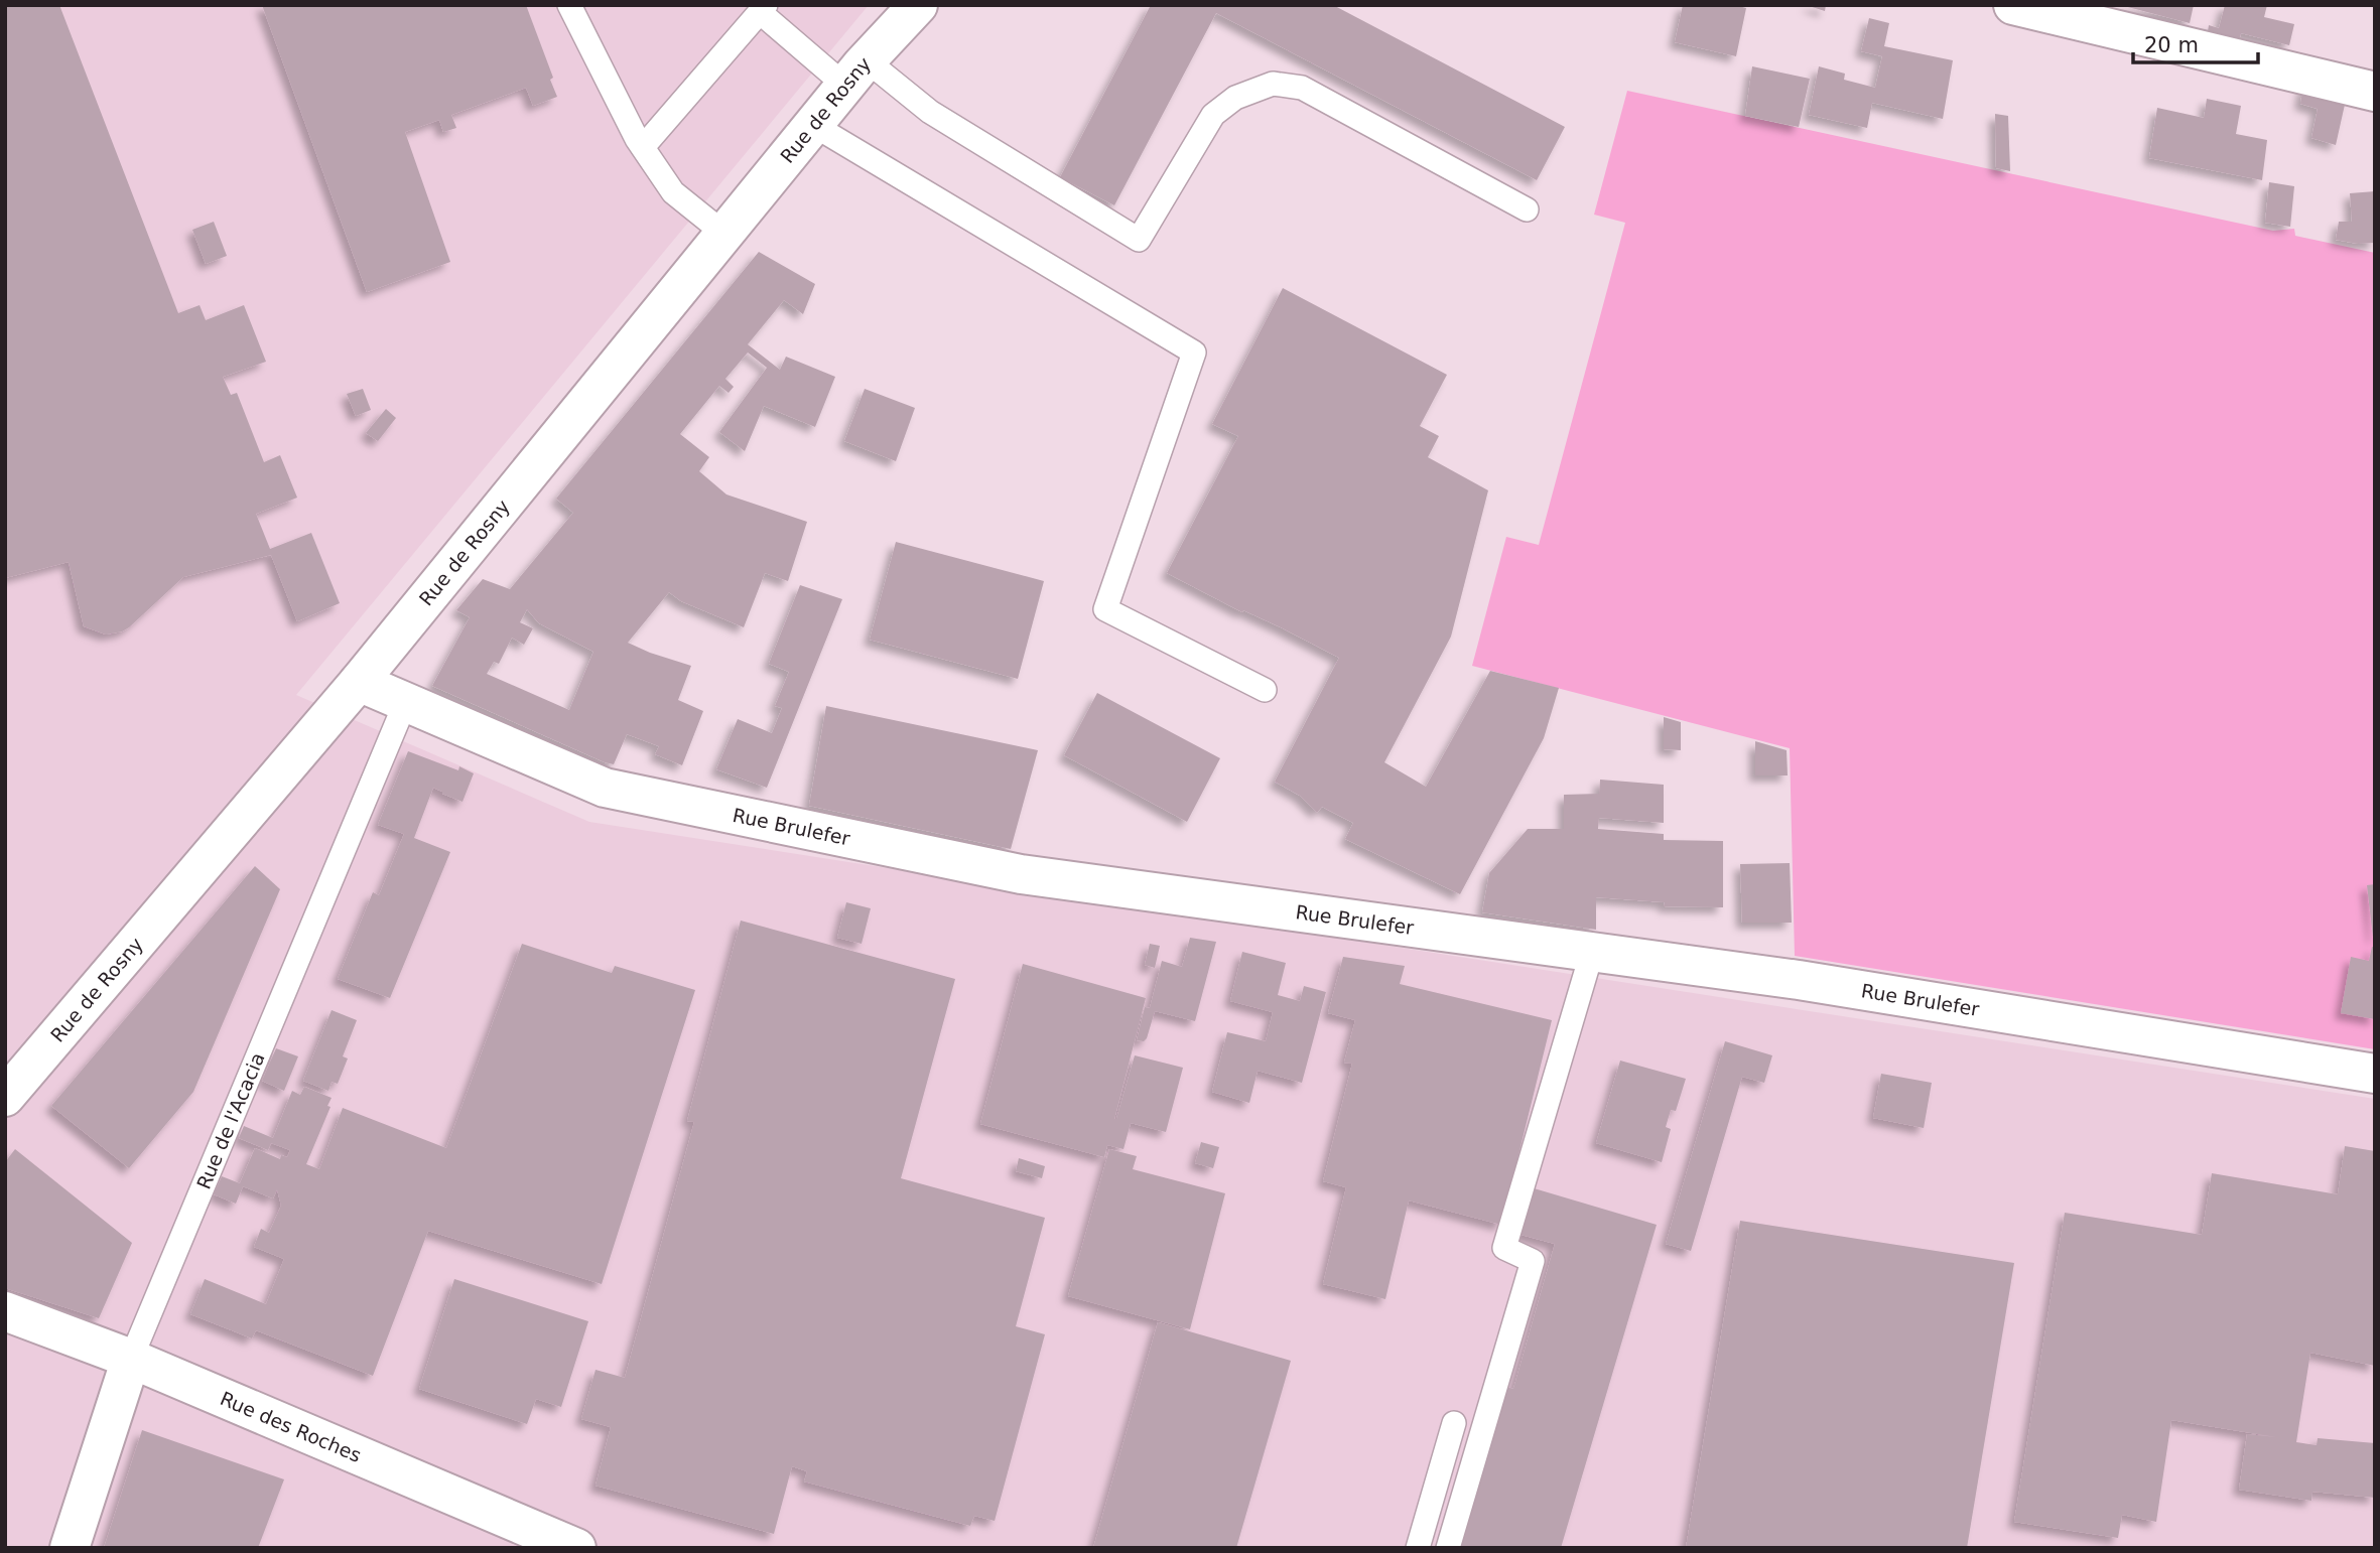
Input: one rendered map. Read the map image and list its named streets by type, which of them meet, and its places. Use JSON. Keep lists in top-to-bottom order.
{
  "streets": {
    "street": [
      "Rue de Rosny",
      "Rue Brulefer",
      "Rue de l'Acacia",
      "Rue des Roches"
    ]
  },
  "crossings": [
    ["Rue de Rosny", "Rue Brulefer"],
    ["Rue Brulefer", "Rue de l'Acacia"],
    ["Rue de l'Acacia", "Rue des Roches"]
  ],
  "scale_bar": "20 m"
}
